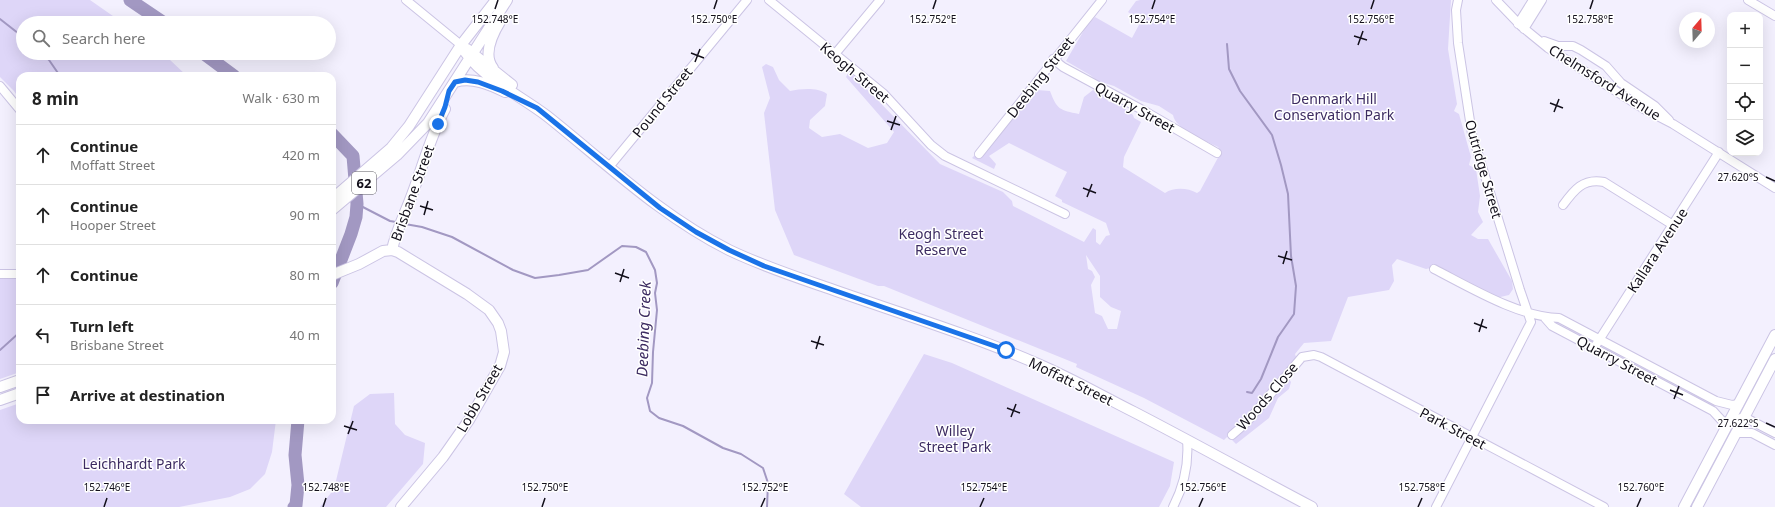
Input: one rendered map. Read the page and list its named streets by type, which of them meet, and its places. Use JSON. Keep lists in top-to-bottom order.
{
  "streets": {
    "main road": [
      "62",
      "Brisbane Street",
      "Moffatt Street",
      "Lobb Street"
    ],
    "street": [
      "Keogh Street",
      "Deebing Street",
      "Chelmsford Avenue",
      "Pound Street",
      "Quarry Street",
      "Outridge Street",
      "Kallara Avenue",
      "Woods Close",
      "Park Street"
    ]
  },
  "crossings": [
    ["Deebing Street", "Quarry Street"],
    ["Chelmsford Avenue", "Kallara Avenue"],
    ["Pound Street", "Moffatt Street"],
    ["Quarry Street", "Outridge Street"],
    ["Quarry Street", "Kallara Avenue"],
    ["62", "Brisbane Street"],
    ["Brisbane Street", "Lobb Street"],
    ["Woods Close", "Park Street"]
  ],
  "water": ["Deebing Creek"],
  "parks": [
    "Denmark Hill Conservation Park",
    "Keogh Street Reserve",
    "Willey Street Park",
    "Leichhardt Park"
  ],
  "north": "top",
  "page": {
    "map_buttons": ["+", "−"],
    "search": "Search here",
    "heading": ["8 min", "Walk · 630 m"],
    "list": [
      ["Continue", "Moffatt Street", "420 m"],
      ["Continue", "Hooper Street", "90 m"],
      ["Continue", "80 m"],
      ["Turn left", "Brisbane Street", "40 m"],
      "Arrive at destination"
    ]
  },
  "coordinates": [
    "152.756°E",
    "152.748°E",
    "152.750°E",
    "152.752°E",
    "152.754°E",
    "152.758°E",
    "27.620°S",
    "27.622°S",
    "152.746°E",
    "152.760°E"
  ]
}
